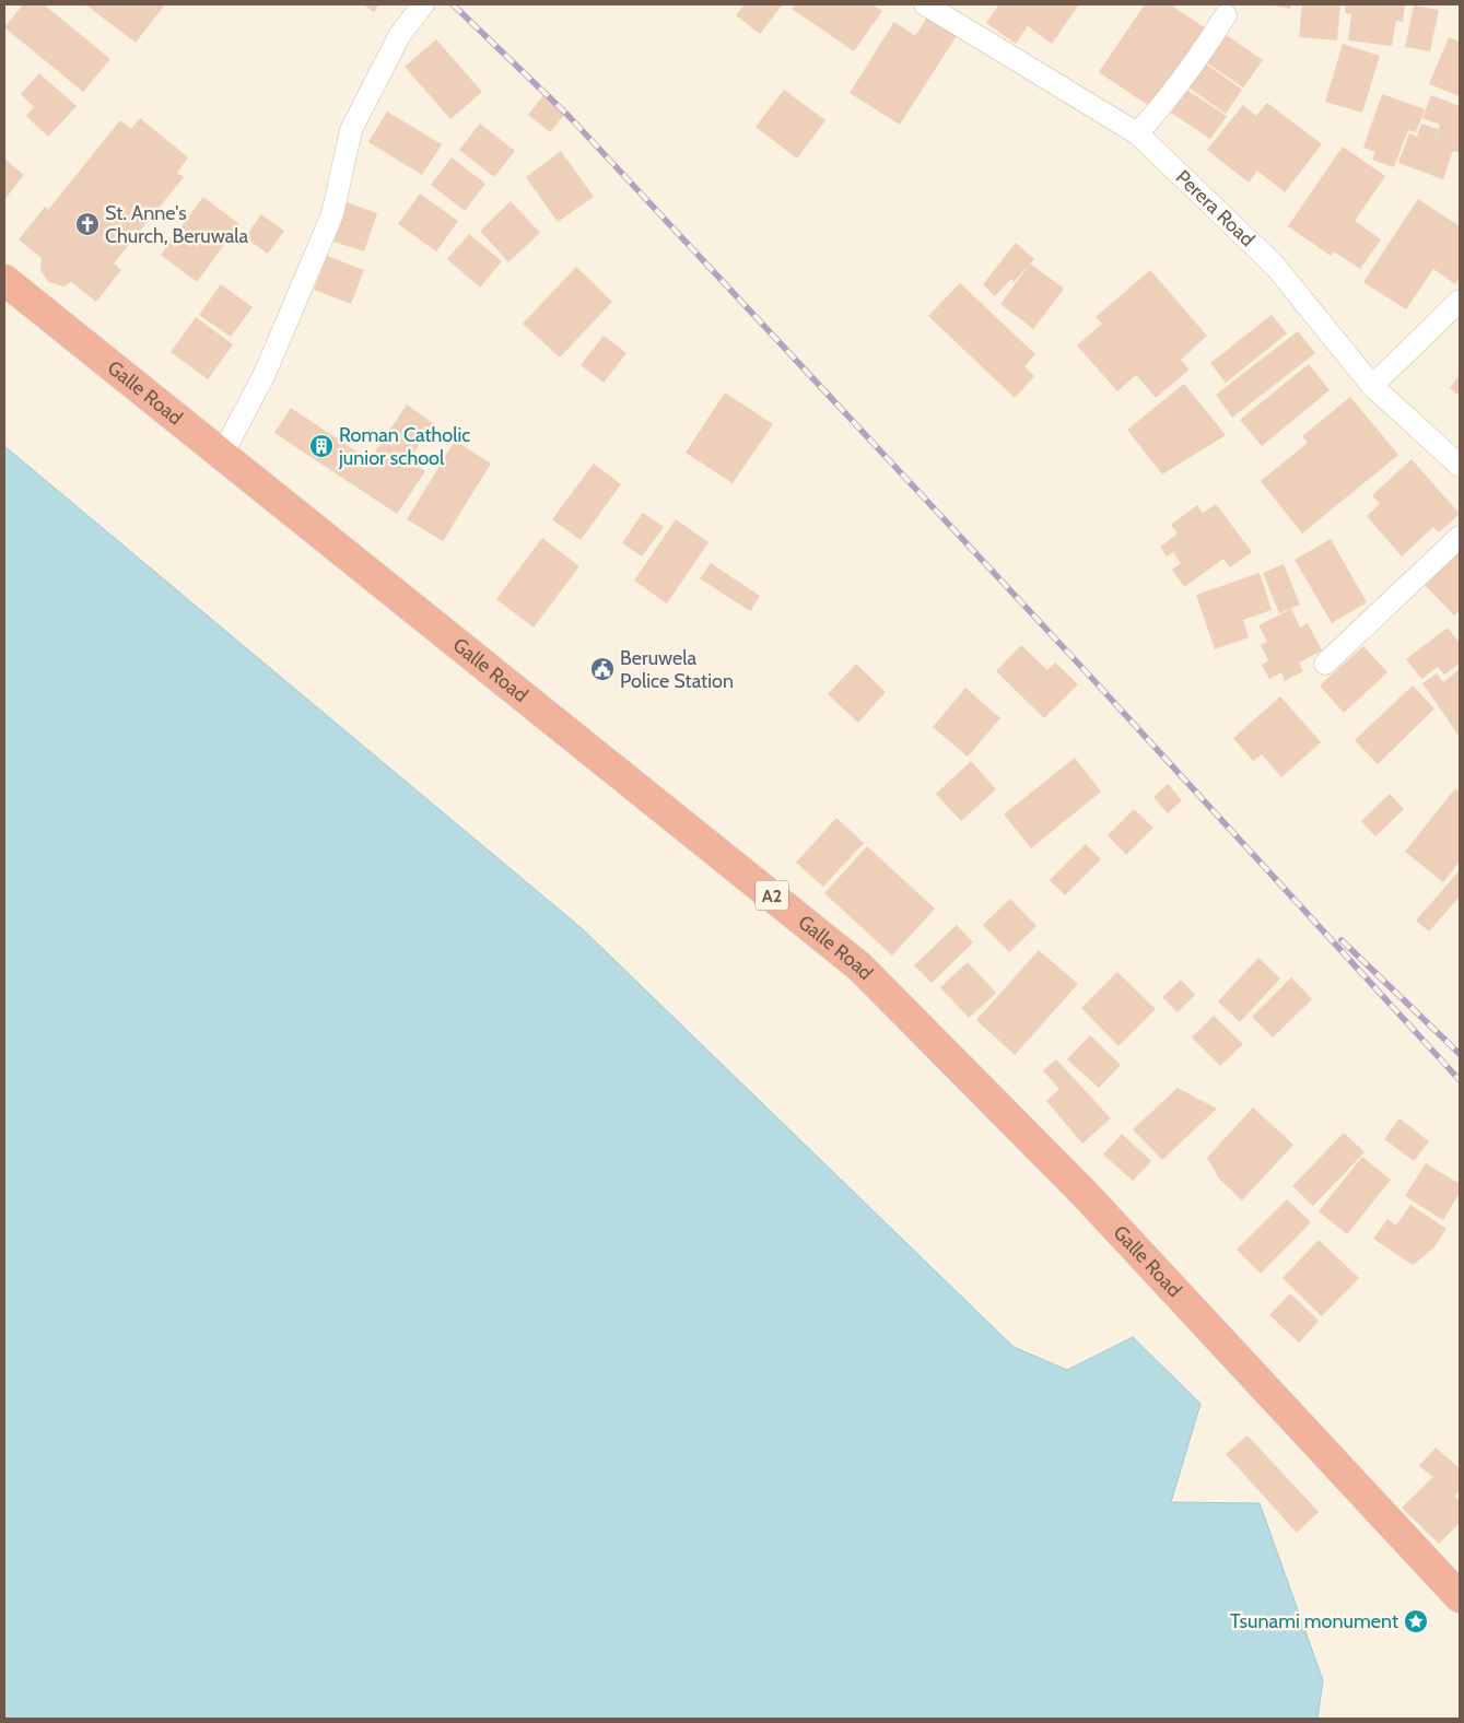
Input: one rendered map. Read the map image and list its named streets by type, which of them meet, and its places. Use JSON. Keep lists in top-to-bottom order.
{
  "streets": {
    "highway": ["Galle Road", "A2"],
    "street": ["Perera Road"]
  },
  "places": {
    "church": ["St. Anne's Church, Beruwala"],
    "building": ["Roman Catholic junior school"],
    "public building": ["Beruwela Police Station"],
    "place": ["Tsunami monument"]
  }
}
